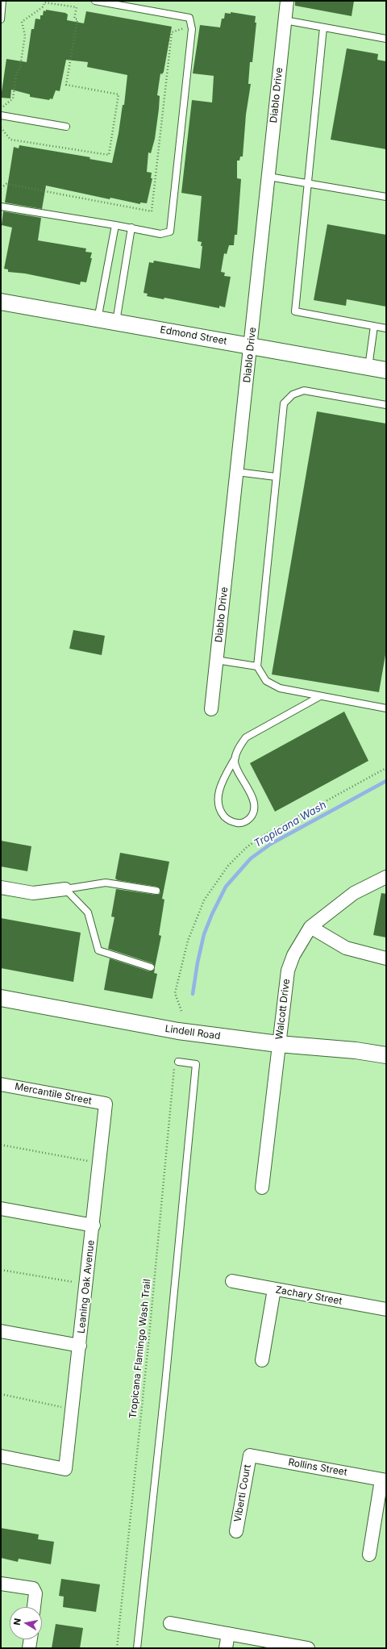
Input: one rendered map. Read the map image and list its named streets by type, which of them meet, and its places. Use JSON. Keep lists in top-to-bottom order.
{
  "streets": {
    "street": [
      "Diablo Drive",
      "Edmond Street",
      "Walcott Drive",
      "Lindell Road",
      "Mercantile Street",
      "Leaning Oak Avenue",
      "Zachary Street",
      "Rollins Street",
      "Viberti Court"
    ],
    "path": ["Tropicana Flamingo Wash Trail"]
  },
  "crossings": [
    ["Diablo Drive", "Edmond Street"],
    ["Walcott Drive", "Lindell Road"],
    ["Mercantile Street", "Leaning Oak Avenue"],
    ["Rollins Street", "Viberti Court"]
  ],
  "water": ["Tropicana Wash"],
  "north": "left"
}
